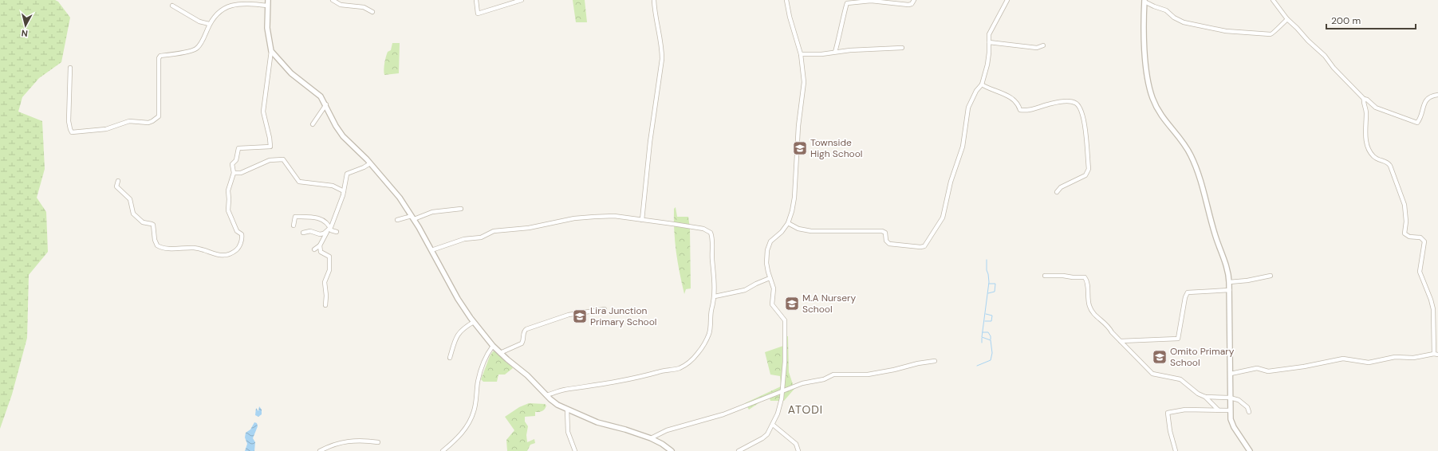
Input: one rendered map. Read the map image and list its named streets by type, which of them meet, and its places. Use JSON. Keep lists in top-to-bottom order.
{
  "districts": ["ATODI"],
  "places": {
    "school or university": [
      "Townside High School",
      "M.A Nursery School",
      "Lira Junction Primary School",
      "Omito Primary School"
    ]
  },
  "scale_bar": "200 m",
  "north": "bottom"
}
